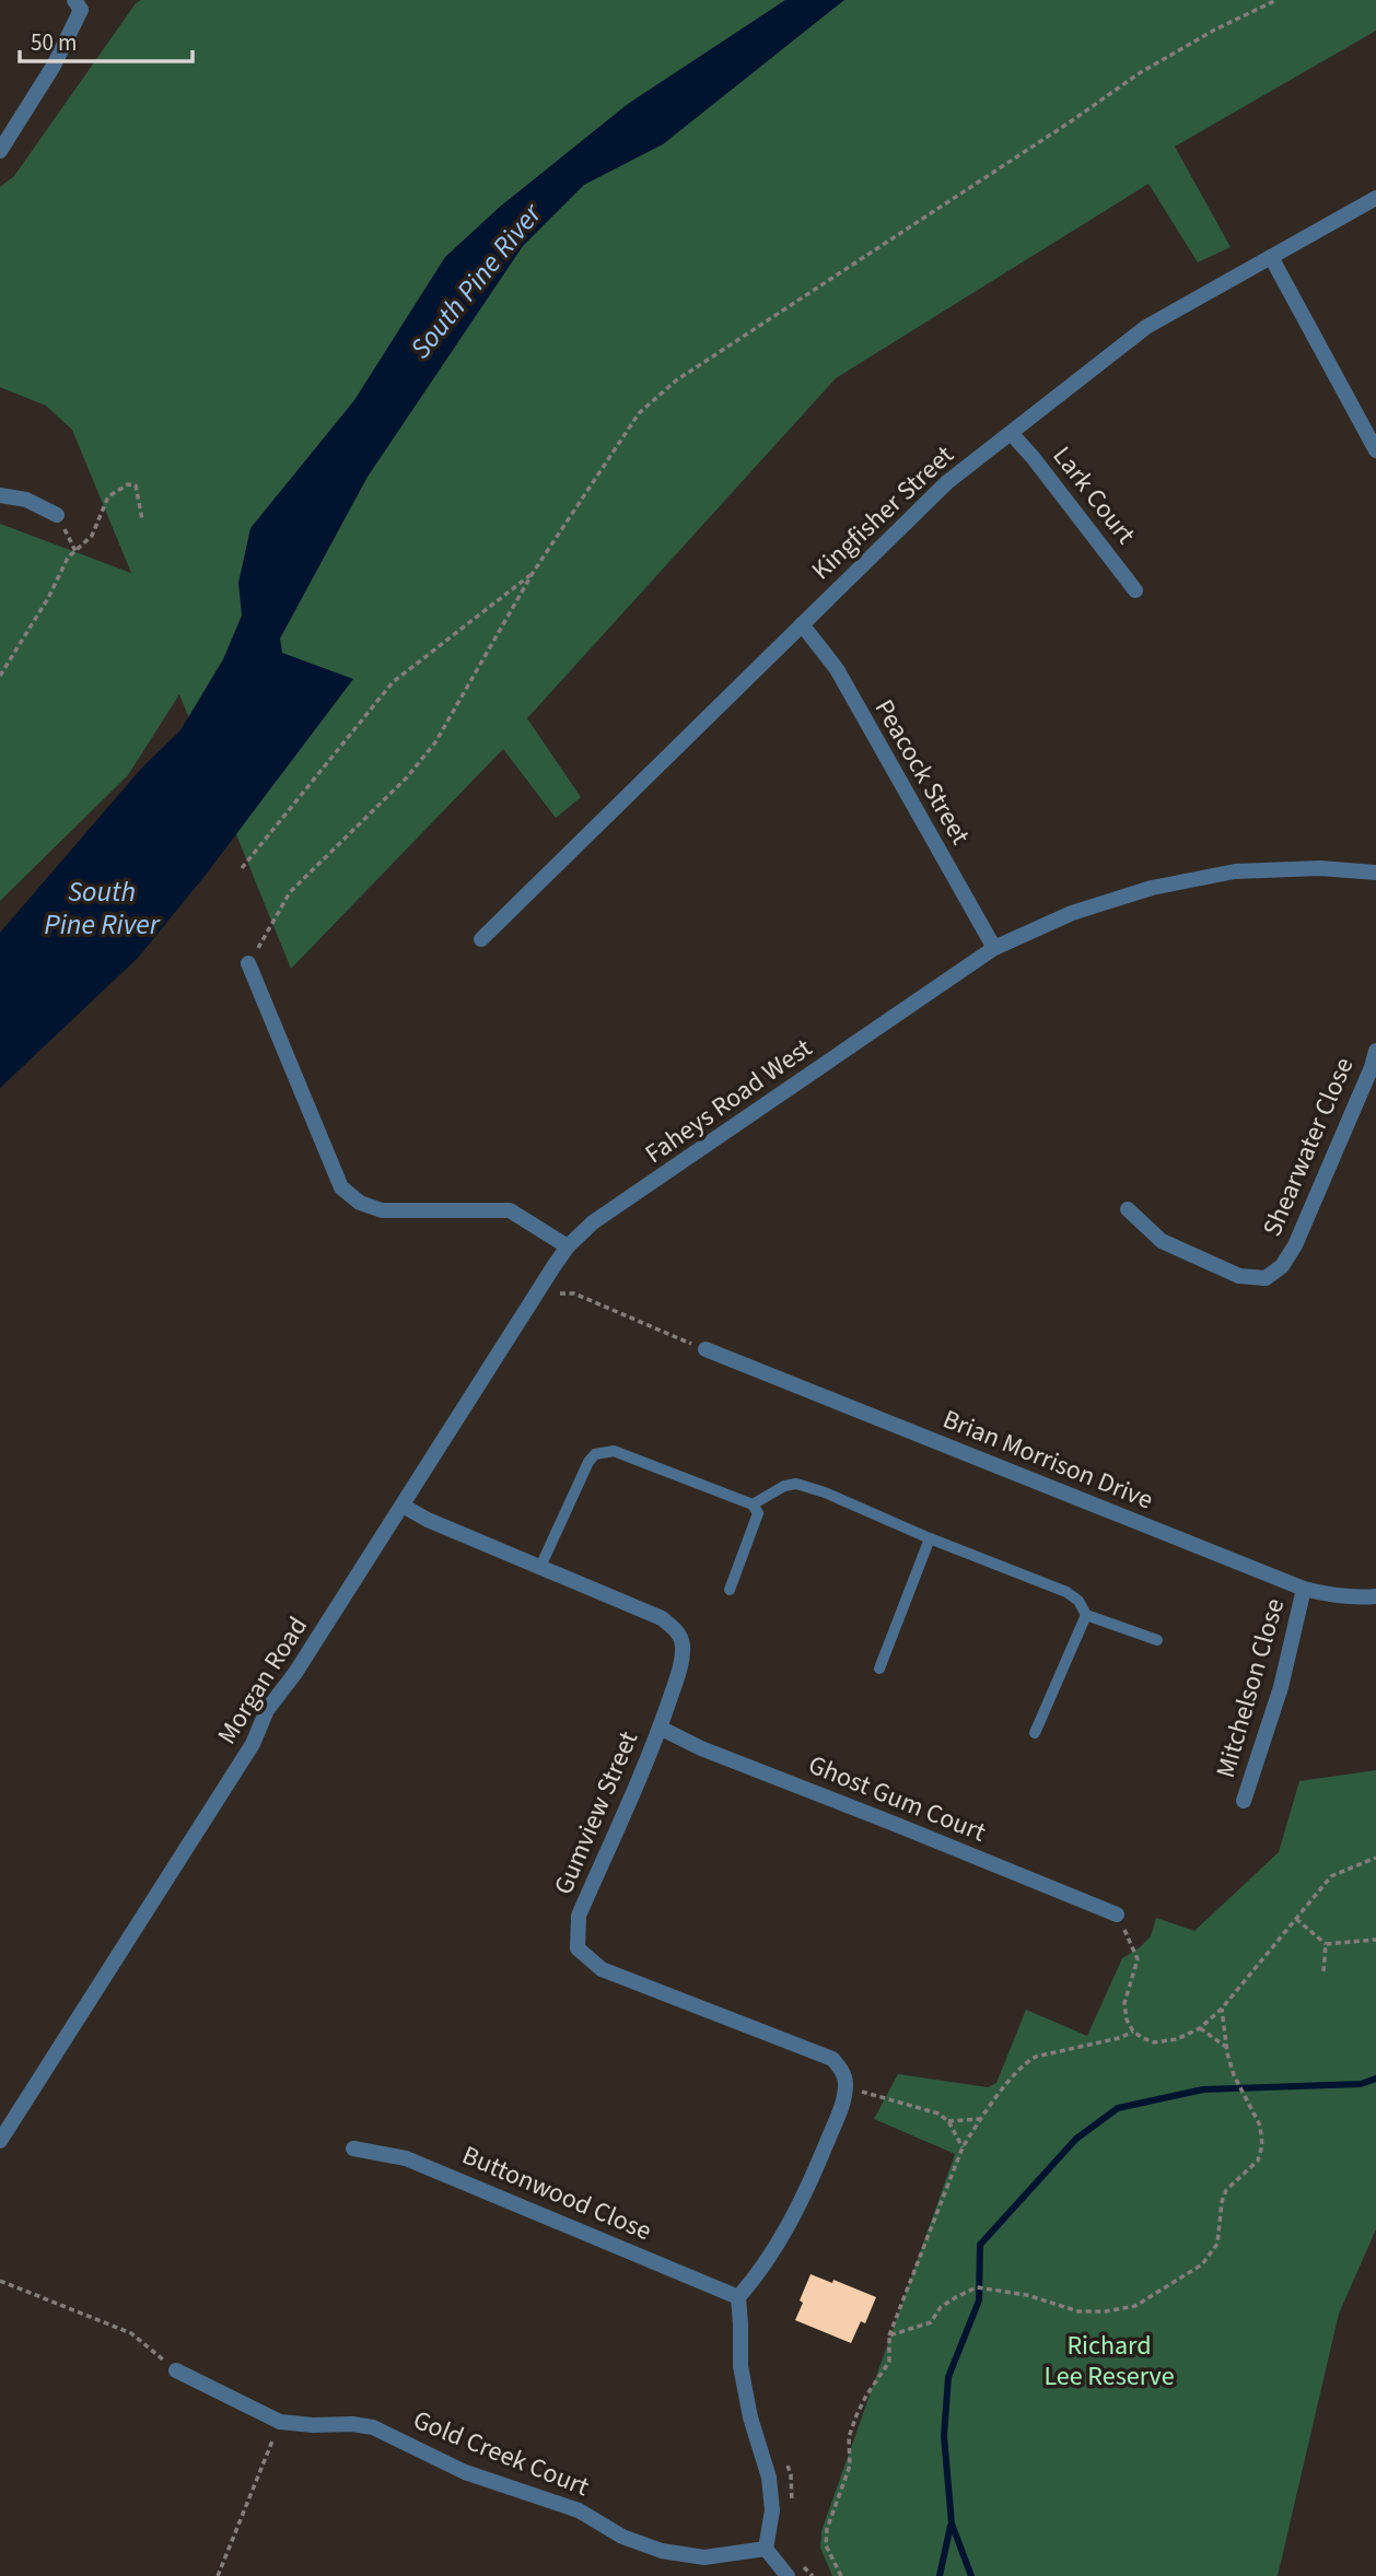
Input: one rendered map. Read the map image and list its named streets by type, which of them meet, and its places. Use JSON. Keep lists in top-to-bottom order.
{
  "streets": {
    "street": [
      "Lark Court",
      "Kingfisher Street",
      "Peacock Street",
      "Faheys Road West",
      "Shearwater Close",
      "Brian Morrison Drive",
      "Morgan Road",
      "Mitchelson Close",
      "Ghost Gum Court",
      "Gumview Street",
      "Buttonwood Close",
      "Gold Creek Court"
    ]
  },
  "crossings": [
    ["Lark Court", "Kingfisher Street"],
    ["Kingfisher Street", "Peacock Street"],
    ["Peacock Street", "Faheys Road West"],
    ["Faheys Road West", "Morgan Road"],
    ["Brian Morrison Drive", "Mitchelson Close"],
    ["Morgan Road", "Gumview Street"],
    ["Ghost Gum Court", "Gumview Street"]
  ],
  "water": ["South Pine River"],
  "parks": ["Richard Lee Reserve"],
  "scale_bar": "50 m"
}
